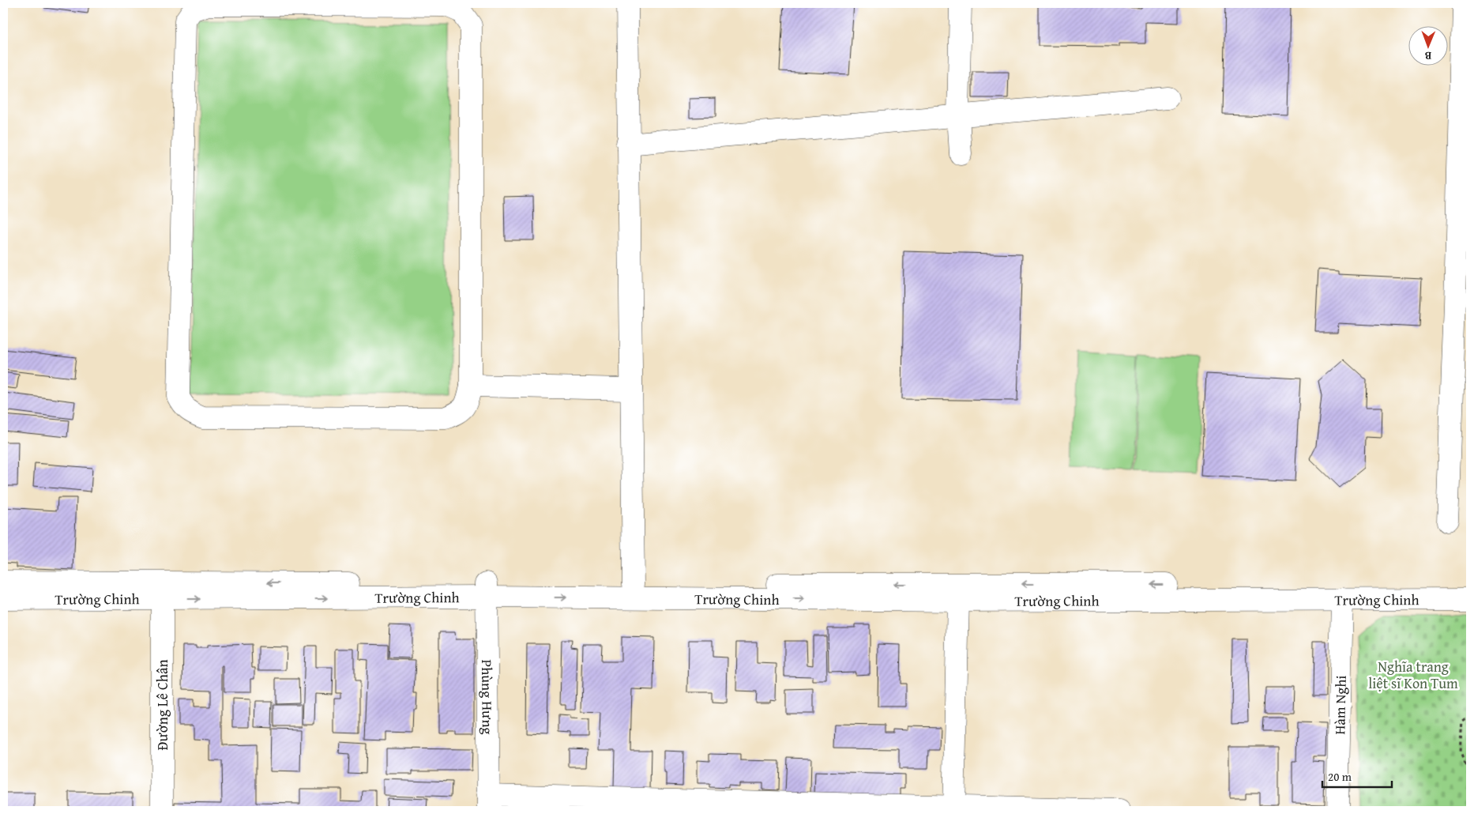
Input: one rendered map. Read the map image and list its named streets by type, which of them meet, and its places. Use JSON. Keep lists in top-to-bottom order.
{
  "streets": {
    "street": [
      "Trường Chinh",
      "Phùng Hưng",
      "Đường Lê Chân",
      "Hàm Nghi"
    ]
  },
  "crossings": [
    ["Trường Chinh", "Phùng Hưng"],
    ["Trường Chinh", "Đường Lê Chân"],
    ["Trường Chinh", "Hàm Nghi"]
  ],
  "parks": ["Nghĩa trang liệt sĩ Kon Tum"],
  "scale_bar": "20 m",
  "north": "bottom"
}
